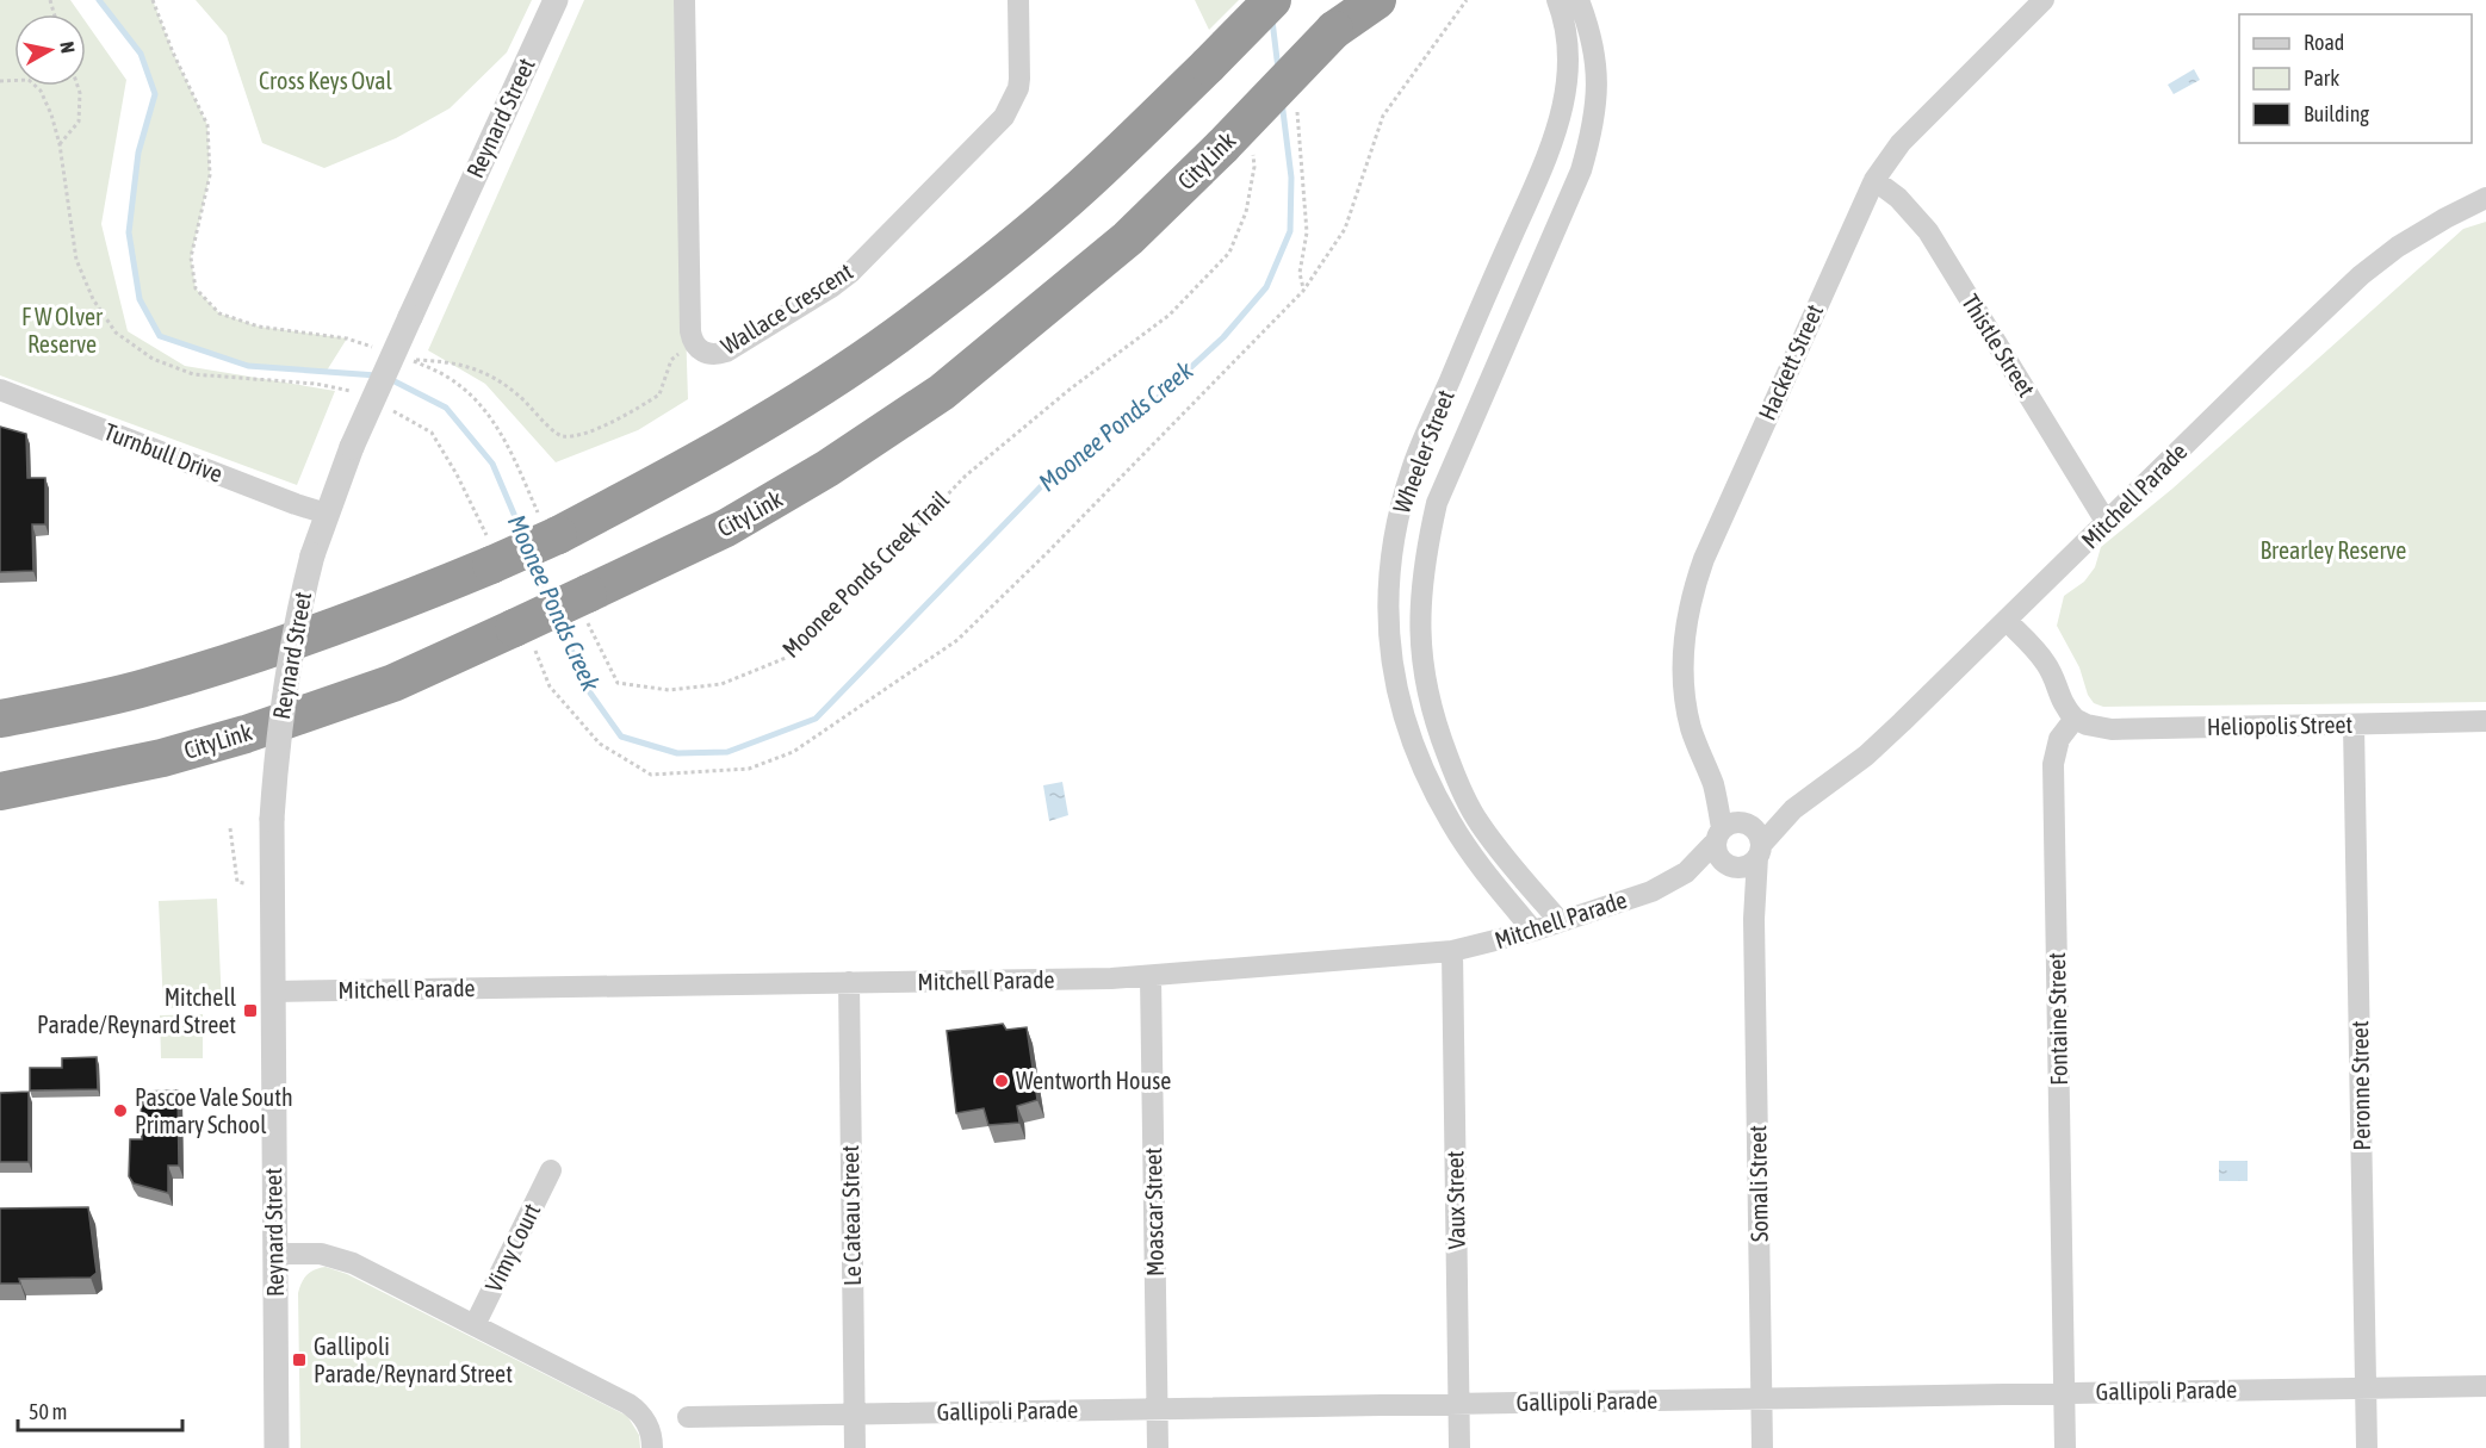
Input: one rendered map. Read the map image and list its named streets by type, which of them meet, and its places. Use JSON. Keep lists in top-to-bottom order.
{
  "streets": {
    "highway": ["CityLink"],
    "street": [
      "Reynard Street",
      "Wallace Crescent",
      "Thistle Street",
      "Hackett Street",
      "Wheeler Street",
      "Turnbull Drive",
      "Mitchell Parade",
      "Heliopolis Street",
      "Fontaine Street",
      "Peronne Street",
      "Somali Street",
      "Vaux Street",
      "Moascar Street",
      "Le Cateau Street",
      "Vimy Court",
      "Gallipoli Parade"
    ],
    "path": ["Moonee Ponds Creek Trail"]
  },
  "crossings": [
    ["Reynard Street", "Turnbull Drive"],
    ["Reynard Street", "Mitchell Parade"],
    ["CityLink", "Moonee Ponds Creek Trail"],
    ["Thistle Street", "Hackett Street"],
    ["Thistle Street", "Mitchell Parade"],
    ["Hackett Street", "Mitchell Parade"],
    ["Hackett Street", "Somali Street"],
    ["Wheeler Street", "Mitchell Parade"],
    ["Mitchell Parade", "Somali Street"],
    ["Mitchell Parade", "Vaux Street"],
    ["Mitchell Parade", "Moascar Street"],
    ["Mitchell Parade", "Le Cateau Street"],
    ["Heliopolis Street", "Fontaine Street"],
    ["Heliopolis Street", "Peronne Street"],
    ["Fontaine Street", "Gallipoli Parade"],
    ["Peronne Street", "Gallipoli Parade"],
    ["Somali Street", "Gallipoli Parade"],
    ["Vaux Street", "Gallipoli Parade"],
    ["Moascar Street", "Gallipoli Parade"],
    ["Le Cateau Street", "Gallipoli Parade"]
  ],
  "water": ["Moonee Ponds Creek"],
  "parks": ["Cross Keys Oval", "F W Olver Reserve", "Brearley Reserve"],
  "places": {
    "transit": ["Mitchell Parade/Reynard Street", "Gallipoli Parade/Reynard Street"],
    "other": ["Wentworth House", "Pascoe Vale South Primary School"]
  },
  "legend": ["Road", "Park", "Building"],
  "scale_bar": "50 m",
  "north": "right"
}
